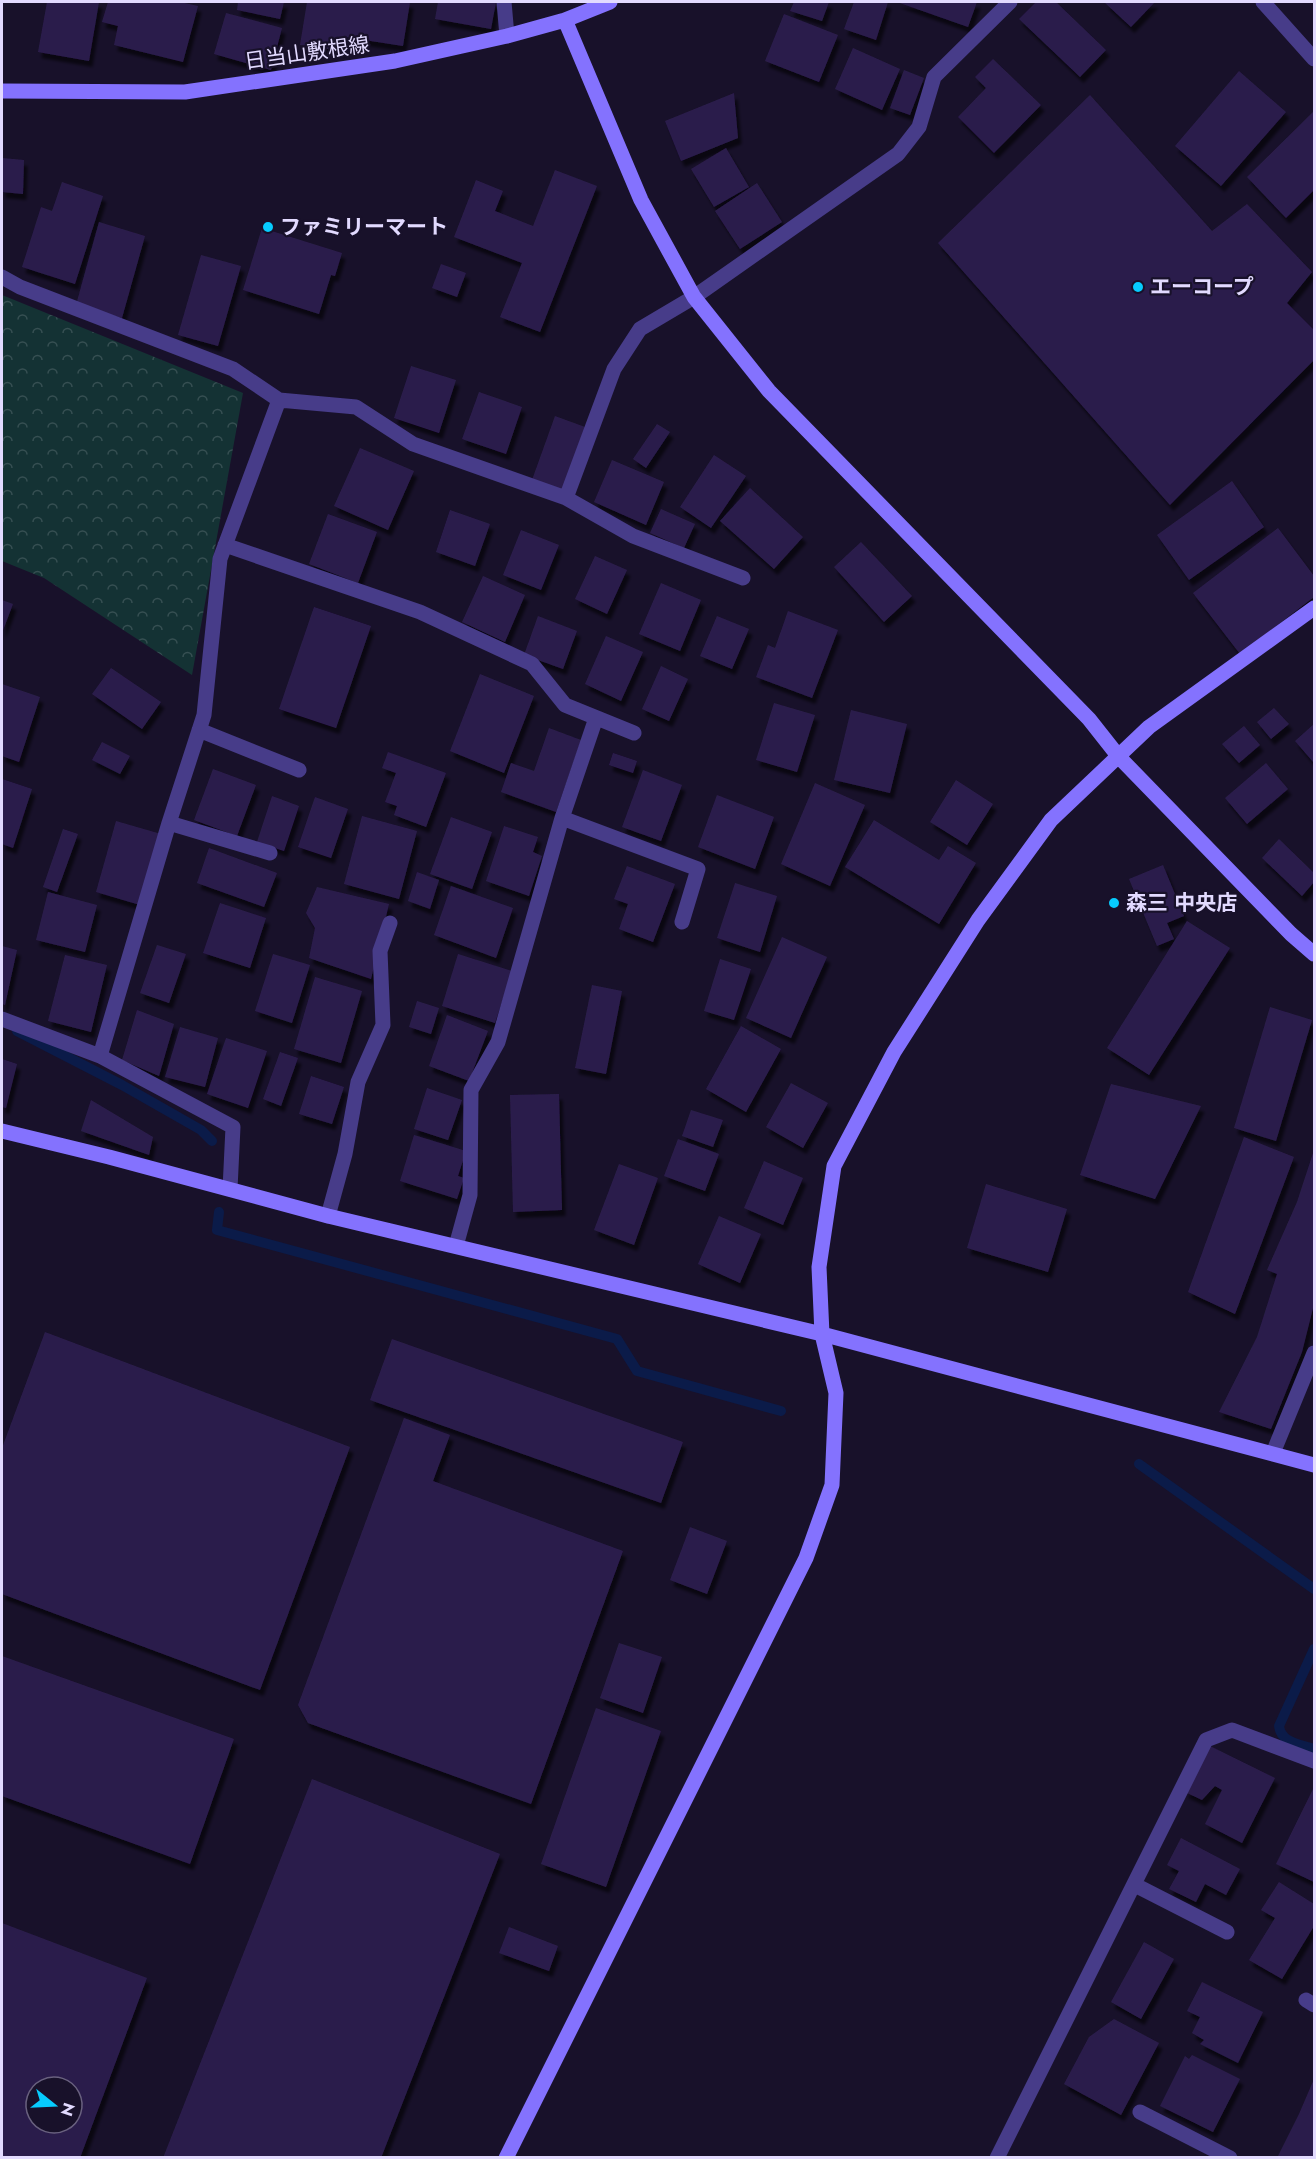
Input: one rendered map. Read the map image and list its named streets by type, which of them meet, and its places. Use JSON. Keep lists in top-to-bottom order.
{
  "streets": {
    "street": ["日当山敷根線"]
  },
  "places": ["ファミリーマート", "エーコープ", "森三 中央店"],
  "north": "right"
}
